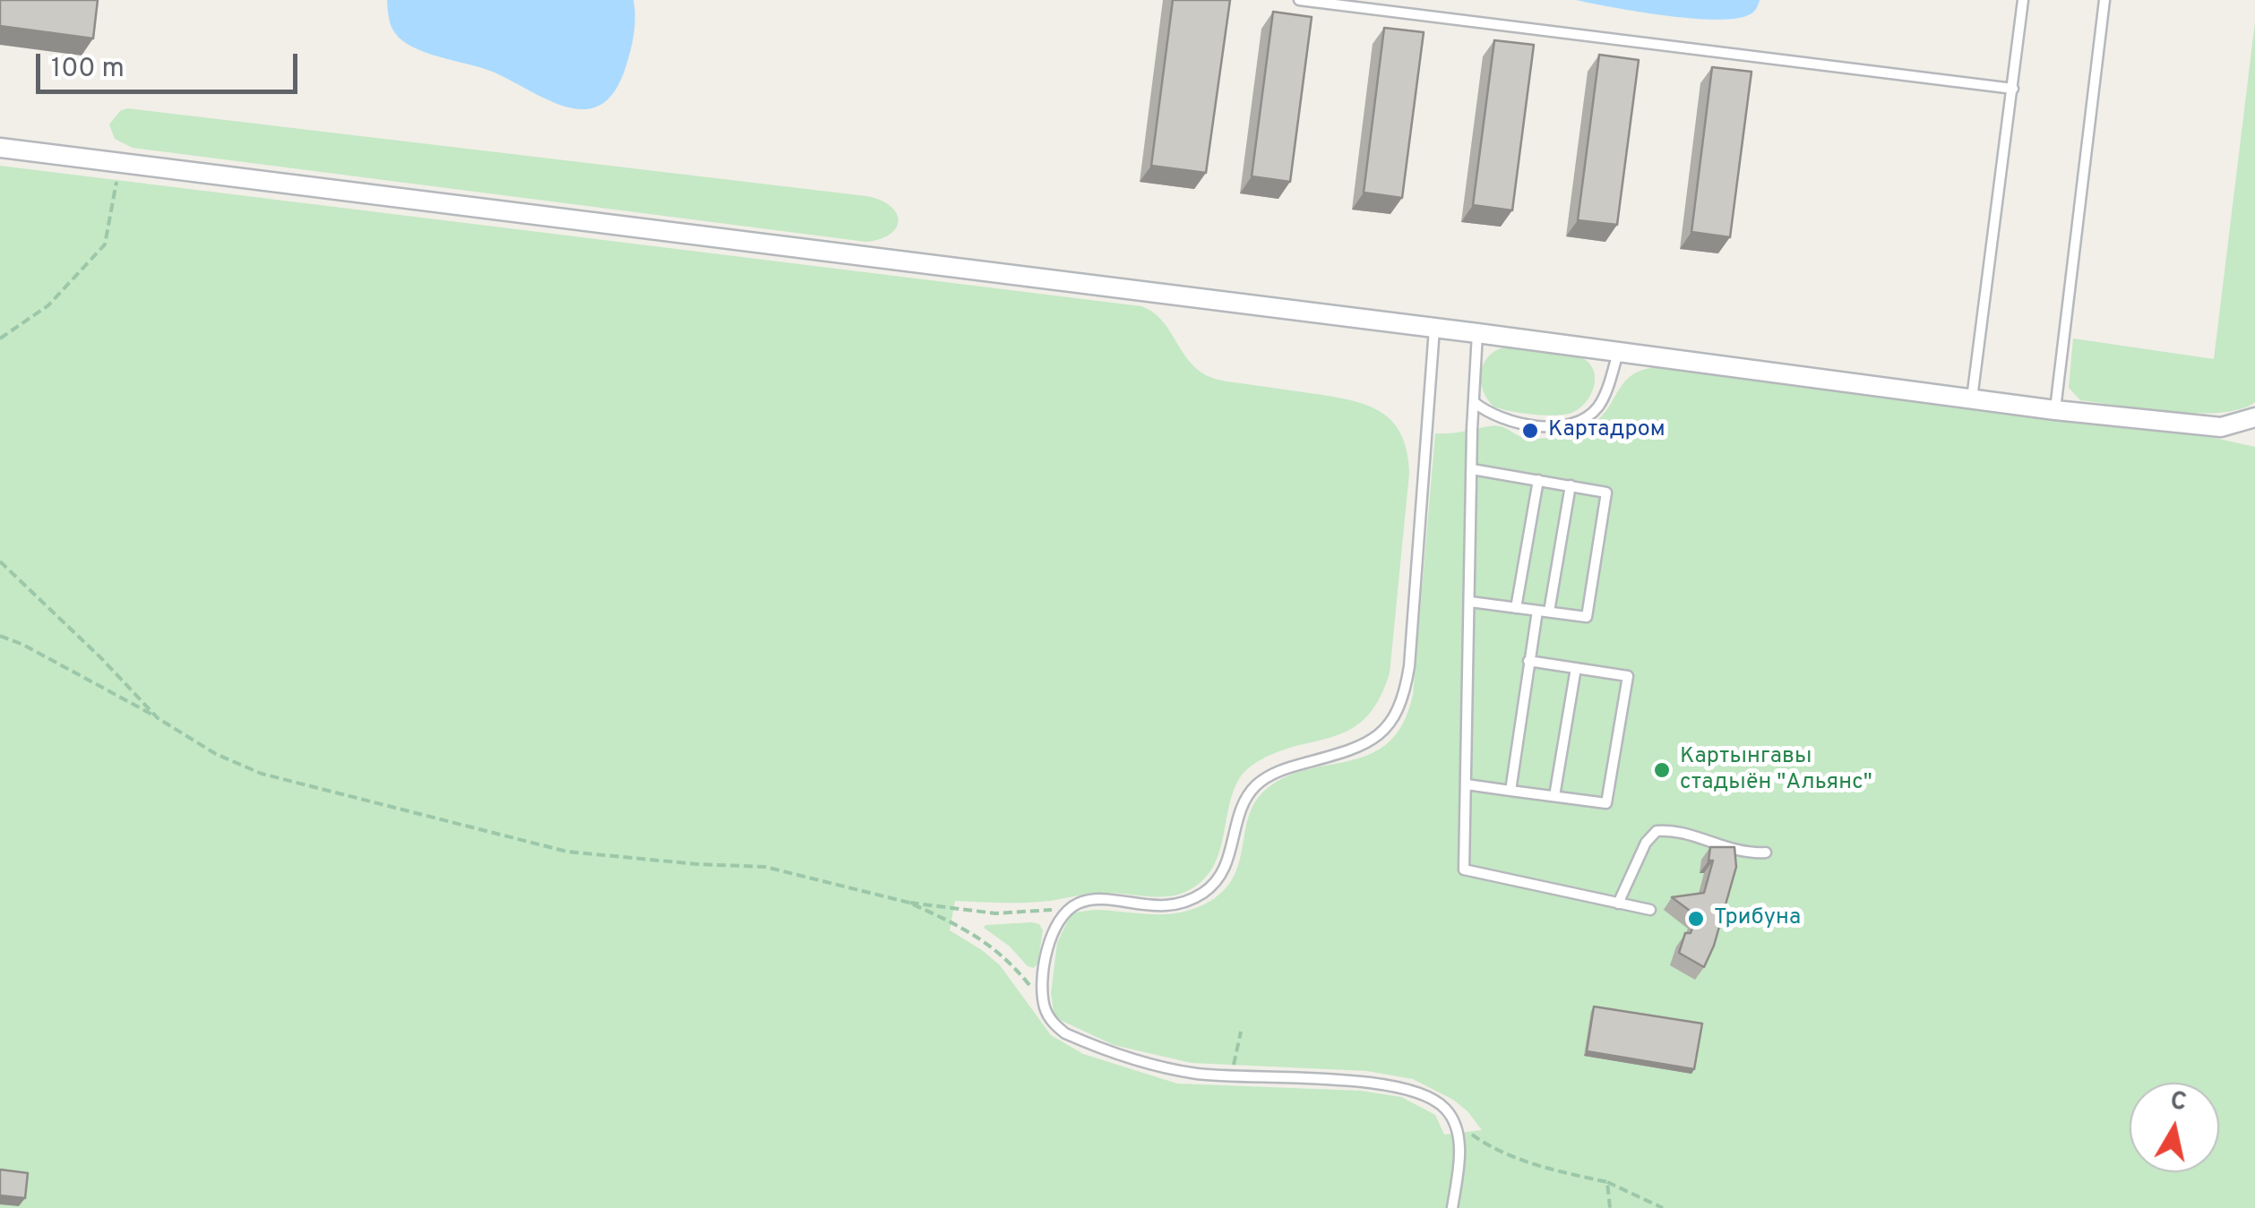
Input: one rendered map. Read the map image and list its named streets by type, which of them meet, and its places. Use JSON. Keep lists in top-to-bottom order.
{
  "places": ["Картадром", "Картынгавы стадыён \"Альянс\"", "Трибуна"],
  "scale_bar": "100 m",
  "north": "top"
}
